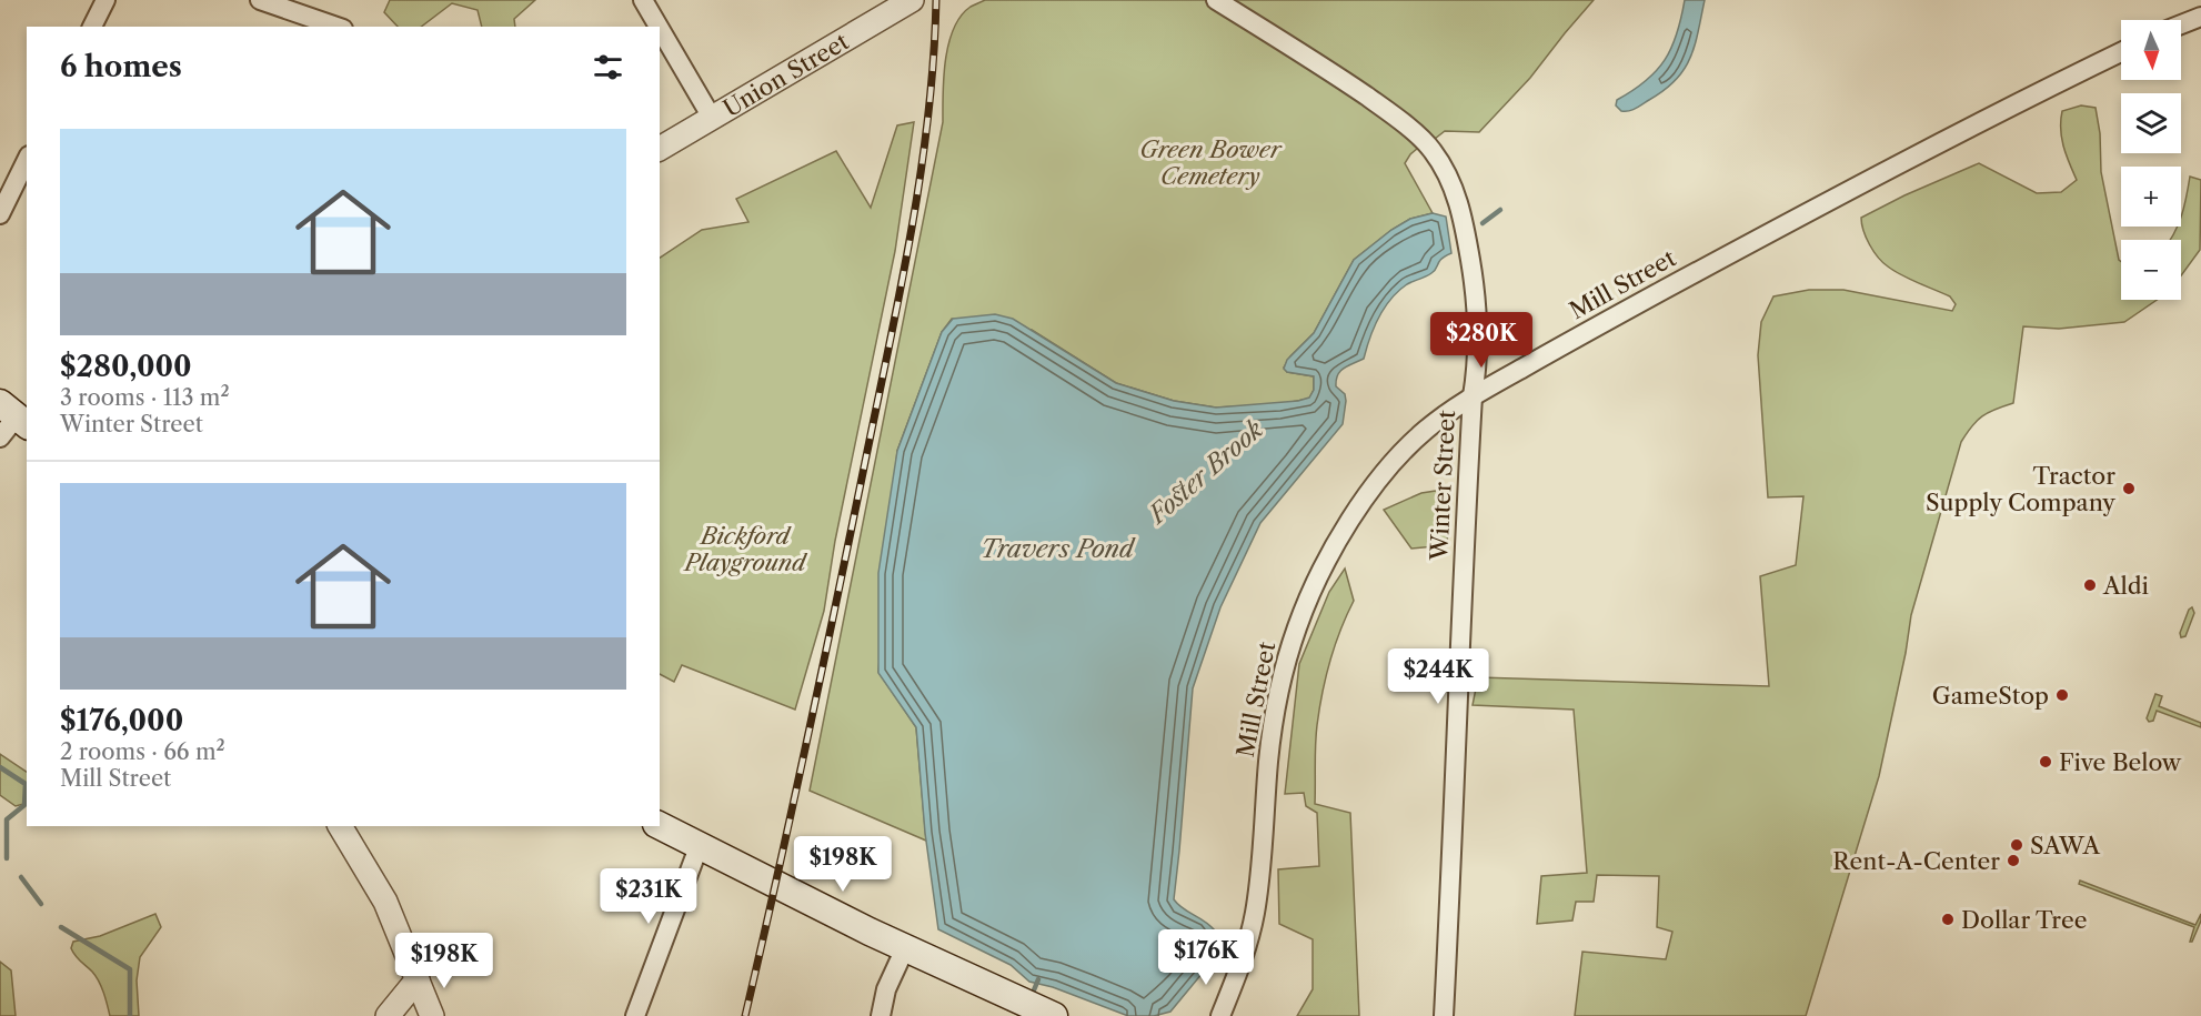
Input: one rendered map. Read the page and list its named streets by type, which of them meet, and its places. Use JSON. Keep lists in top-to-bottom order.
{
  "streets": {
    "street": ["Union Street", "Mill Street", "Winter Street"]
  },
  "crossings": [
    ["Mill Street", "Winter Street"]
  ],
  "water": ["Foster Brook", "Travers Pond"],
  "parks": ["Green Bower Cemetery", "Bickford Playground"],
  "places": [
    "Tractor Supply Company",
    "Aldi",
    "GameStop",
    "Five Below",
    "SAWA",
    "Rent-A-Center",
    "Dollar Tree"
  ],
  "north": "bottom",
  "page": {
    "map_buttons": ["+", "−"],
    "heading": "6 homes",
    "list": [
      {
        "name": "$280,000",
        "note": "3 rooms · 113 m² · Winter Street"
      },
      {
        "name": "$176,000",
        "note": "2 rooms · 66 m² · Mill Street"
      }
    ],
    "price": [
      "$280K",
      "$244K",
      "$198K",
      "$231K",
      "$176K",
      "$198K"
    ]
  }
}
